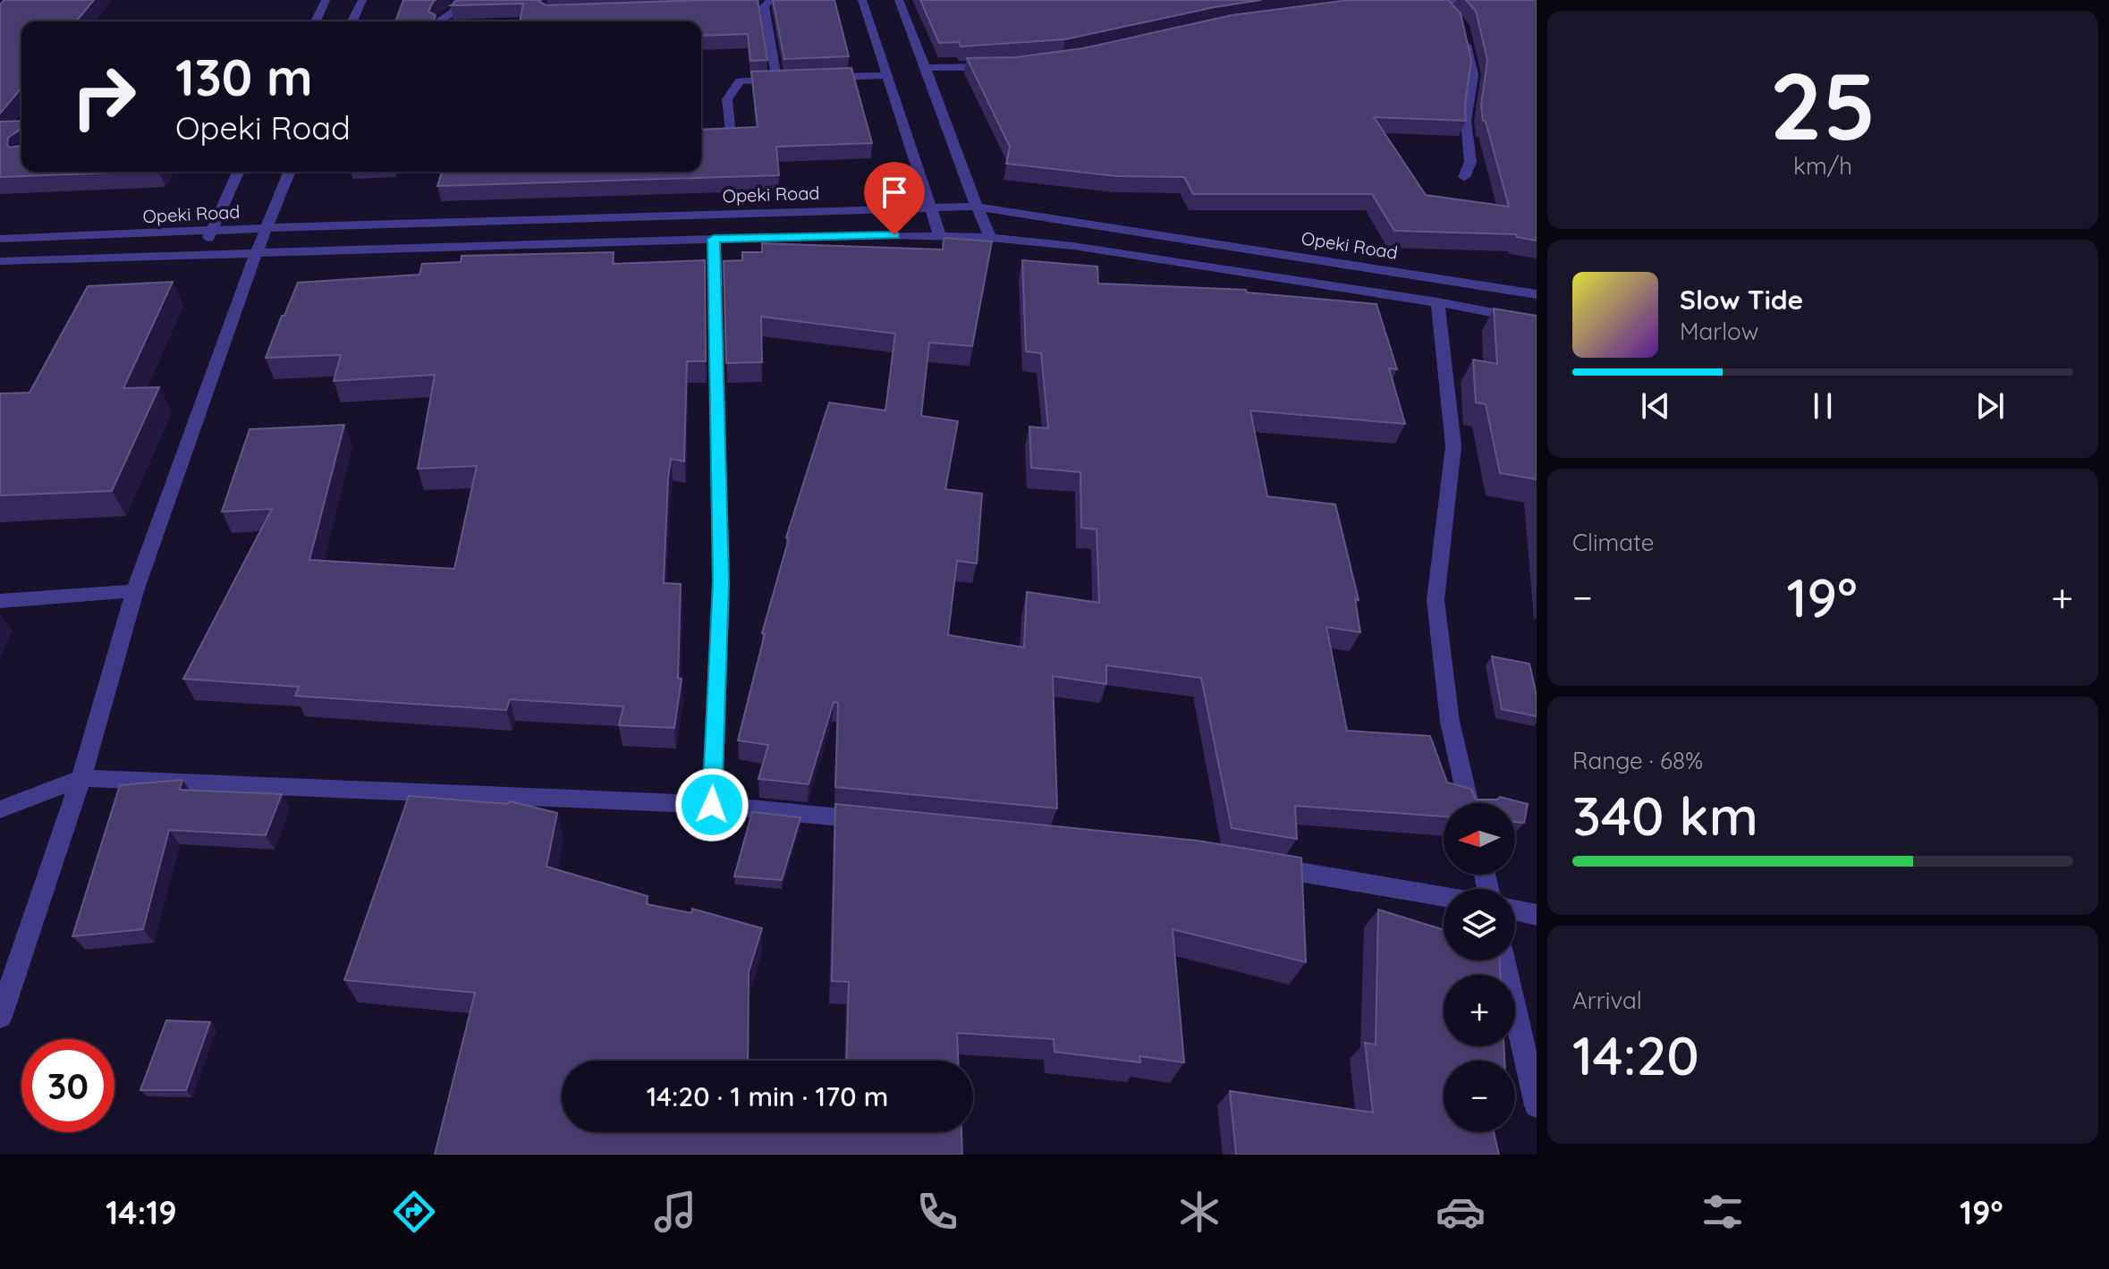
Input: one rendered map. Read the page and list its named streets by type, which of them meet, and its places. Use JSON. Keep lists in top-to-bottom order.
{
  "streets": {
    "street": ["Opeki Road"]
  },
  "north": "left",
  "page": {
    "tile": [
      ["25", "km/h"],
      "Climate",
      ["Range · 68%", "340 km"],
      ["Arrival", "14:20"]
    ],
    "turn": ["130 m", "Opeki Road"],
    "song": ["Slow Tide", "Marlow"],
    "heat": ["−", "19°", "+"],
    "map_buttons": ["+", "−"],
    "limit": "30",
    "trip": "14:20 · 1 min · 170 m",
    "tabs": ["14:19", "19°"]
  }
}
